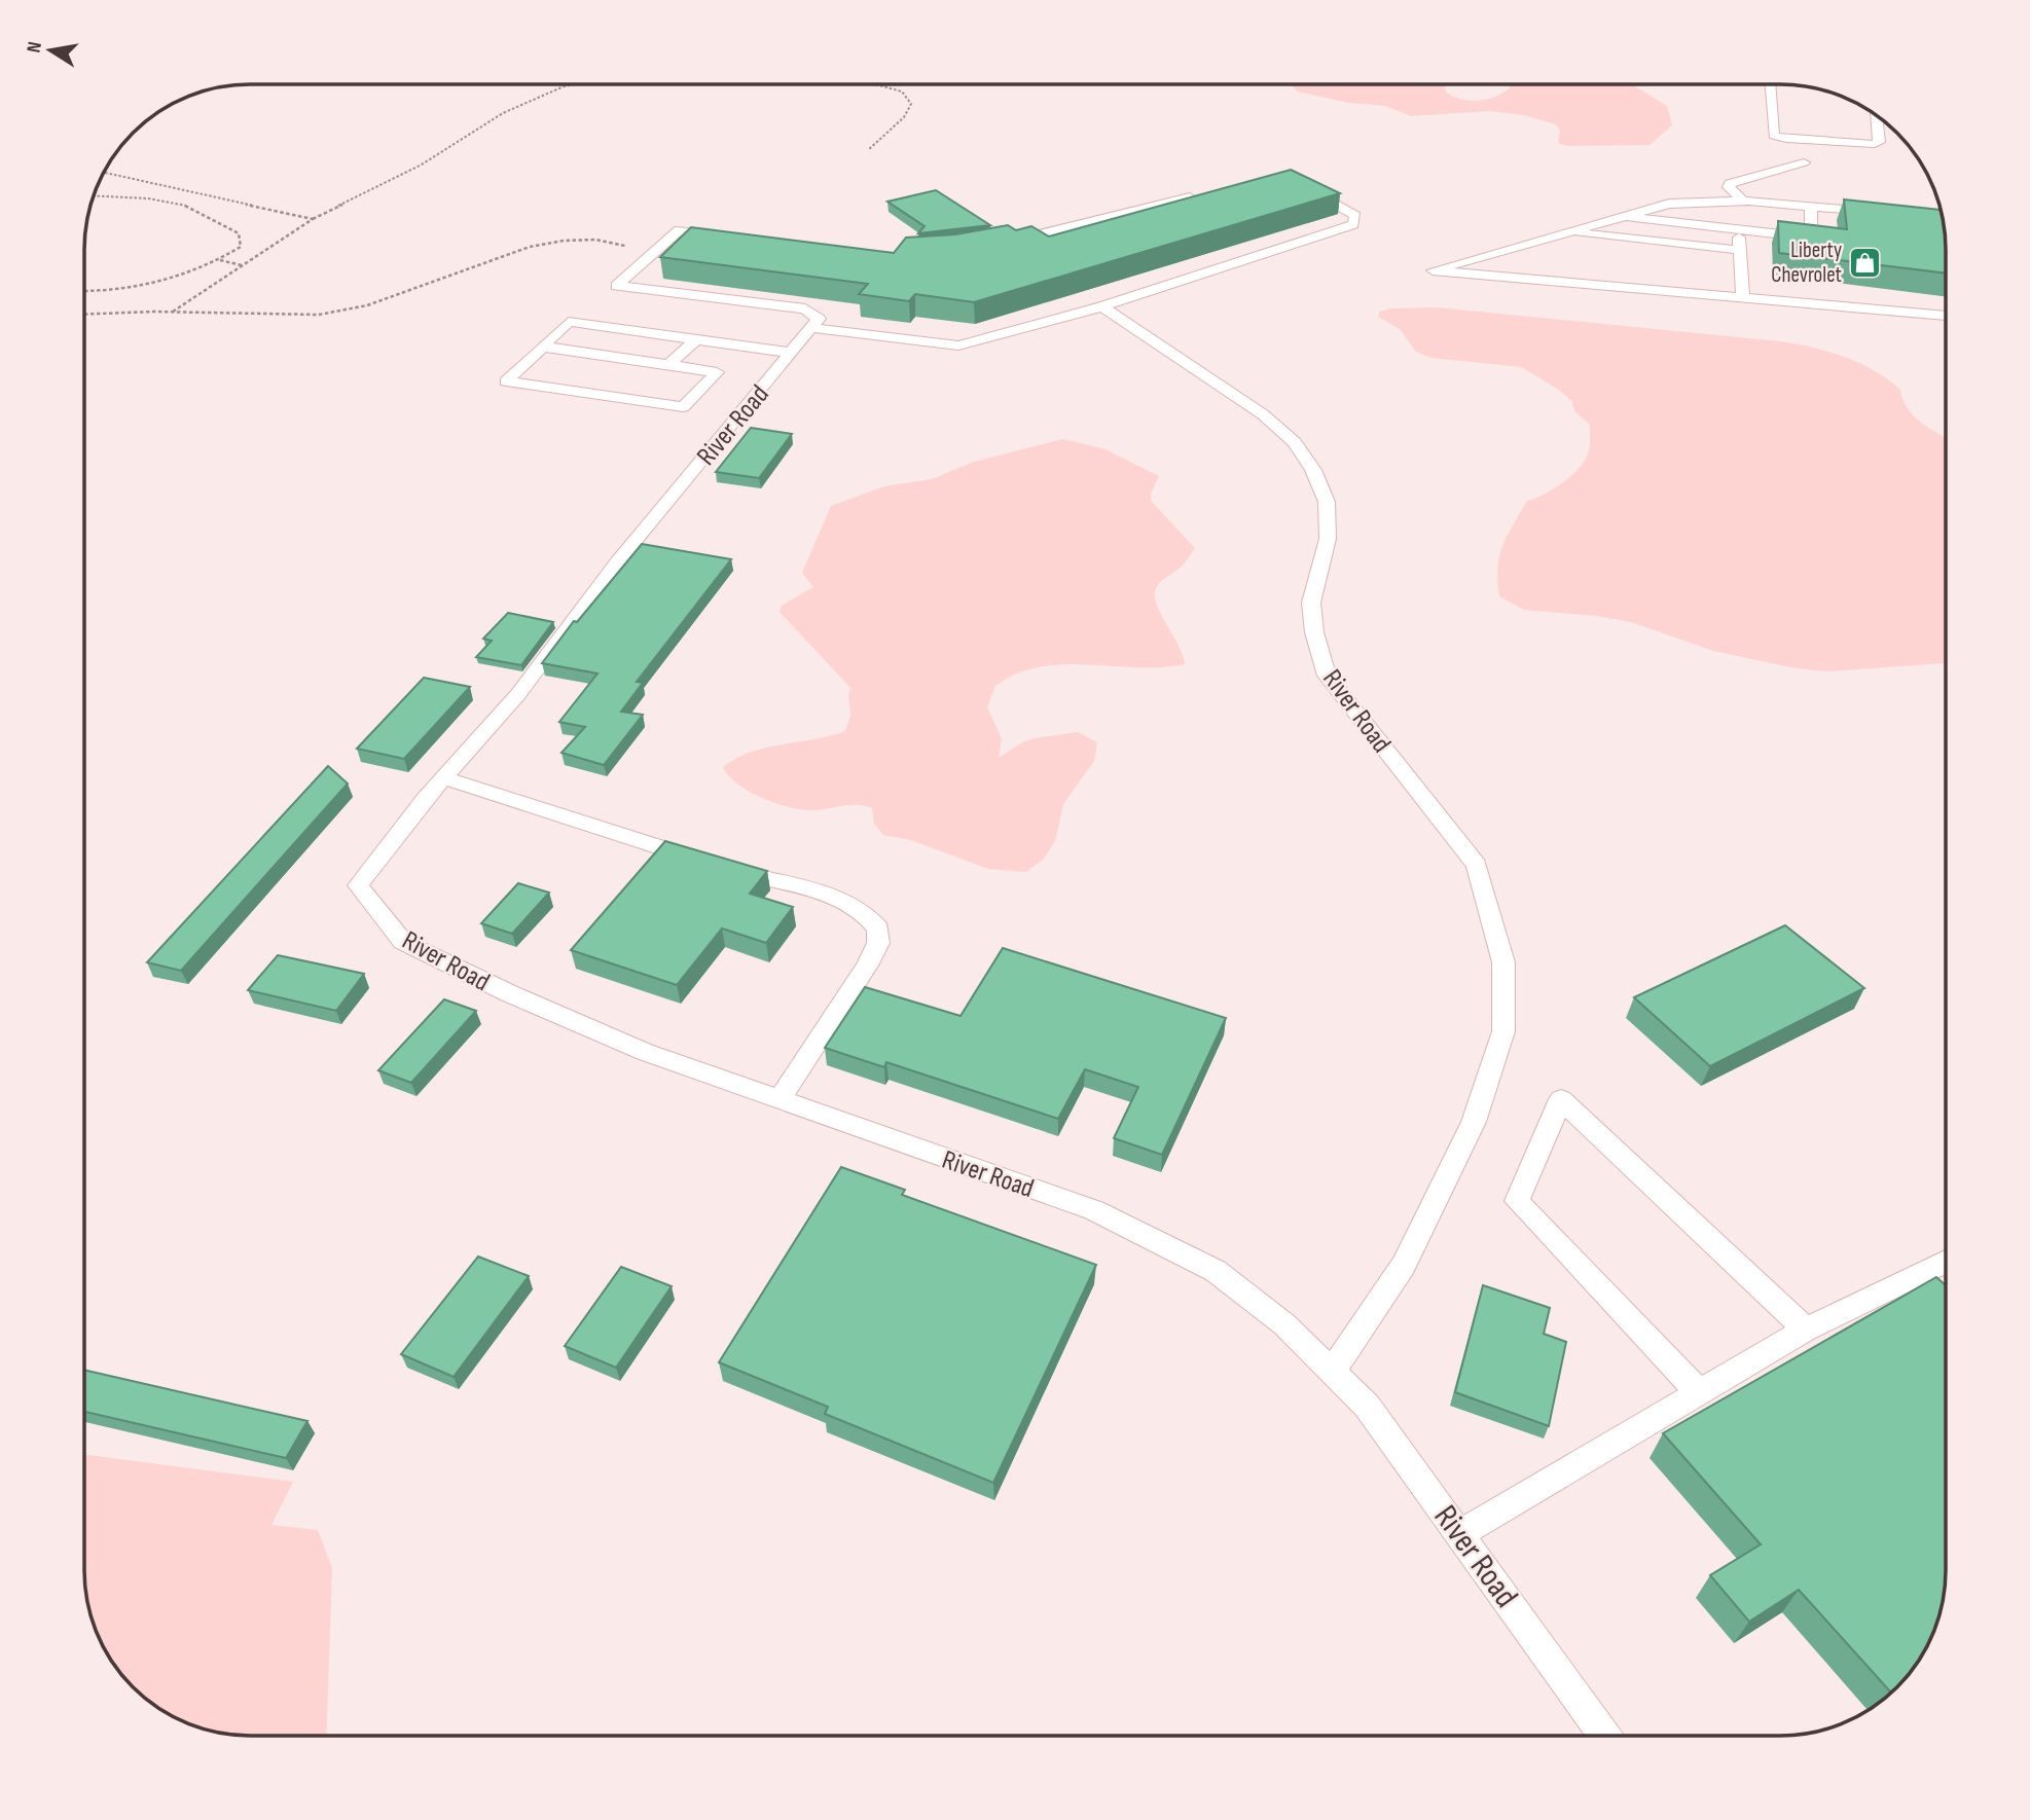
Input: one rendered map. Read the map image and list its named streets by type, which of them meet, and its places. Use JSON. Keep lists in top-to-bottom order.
{
  "streets": {
    "lane": ["River Road"]
  },
  "places": {
    "shop": ["Liberty Chevrolet"]
  },
  "north": "left"
}
